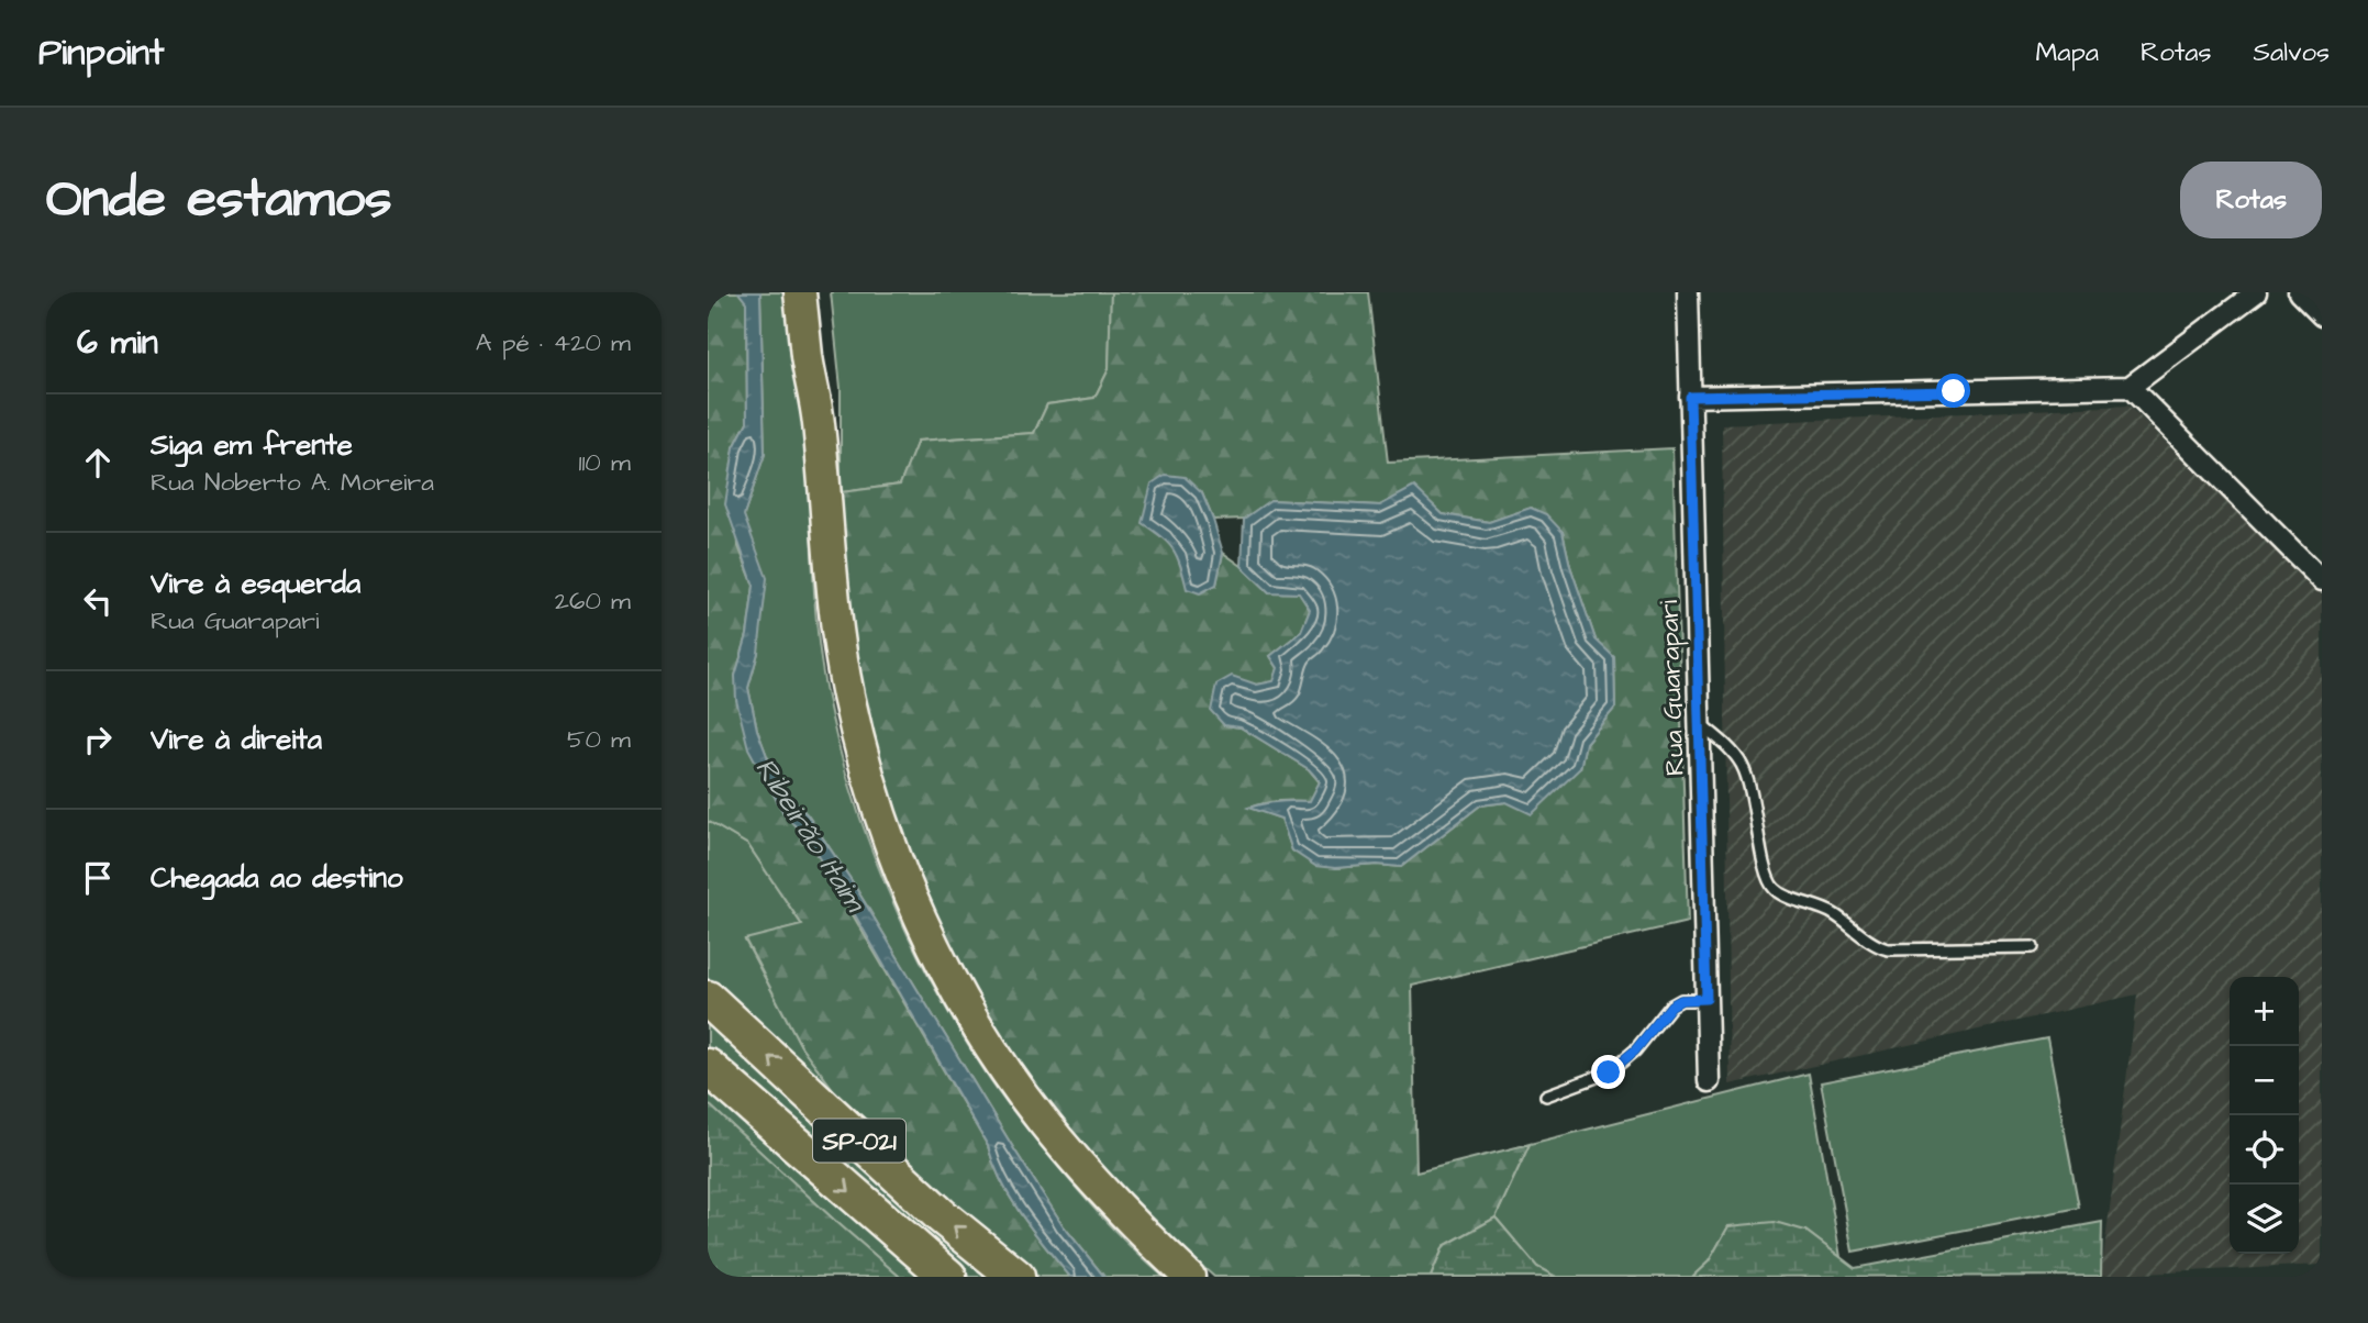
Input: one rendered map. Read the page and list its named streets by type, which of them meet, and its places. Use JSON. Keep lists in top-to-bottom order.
{
  "streets": {
    "highway": ["SP-021"],
    "street": ["Rua Guarapari"]
  },
  "water": ["Ribeirão Itaim"],
  "page": {
    "header": "Pinpoint",
    "nav": ["Mapa", "Rotas", "Salvos"],
    "buttons": "Rotas",
    "title": "Onde estamos",
    "heading": ["6 min", "A pé · 420 m"],
    "list": [
      ["Siga em frente", "Rua Noberto A. Moreira", "110 m"],
      ["Vire à esquerda", "Rua Guarapari", "260 m"],
      ["Vire à direita", "50 m"],
      "Chegada ao destino"
    ],
    "map_buttons": ["+", "−"]
  }
}
